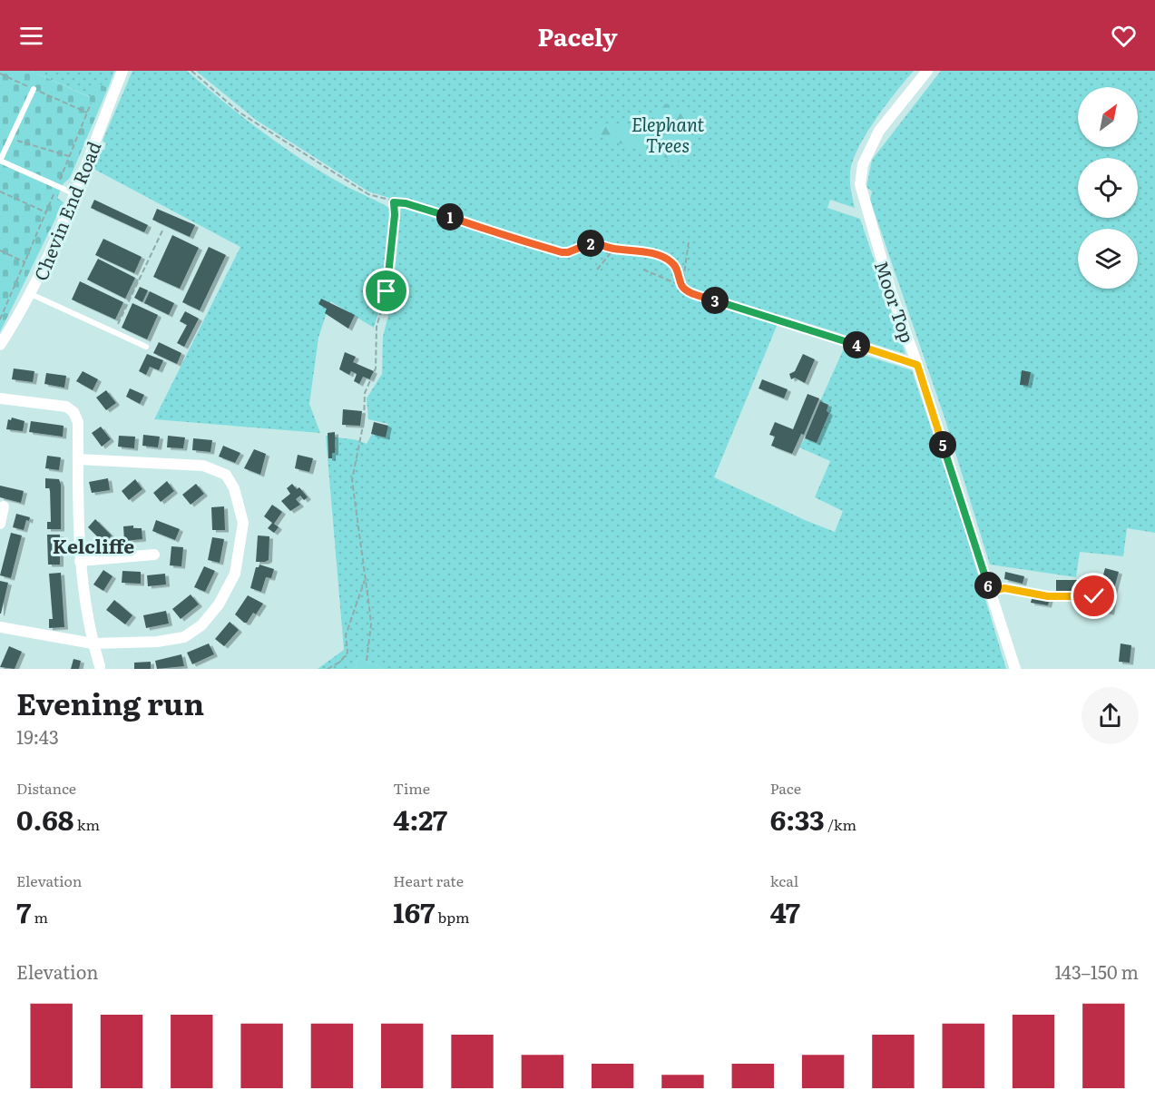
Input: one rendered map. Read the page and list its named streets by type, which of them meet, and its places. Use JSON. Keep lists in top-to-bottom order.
{
  "streets": {
    "street": ["Chevin End Road", "Moor Top"]
  },
  "districts": ["Kelcliffe"],
  "parks": ["Elephant Trees"],
  "north": "top right",
  "page": {
    "header": "Pacely",
    "pins": [
      "1",
      "2",
      "3",
      "4",
      "5",
      "6"
    ],
    "heading": ["Evening run", "19:43"],
    "stats": [
      ["Distance", "0.68 km"],
      ["Time", "4:27"],
      ["Pace", "6:33 /km"],
      ["Elevation", "7 m"],
      ["Heart rate", "167 bpm"],
      ["kcal", "47"]
    ],
    "chart": ["Elevation", "143–150 m"]
  }
}
